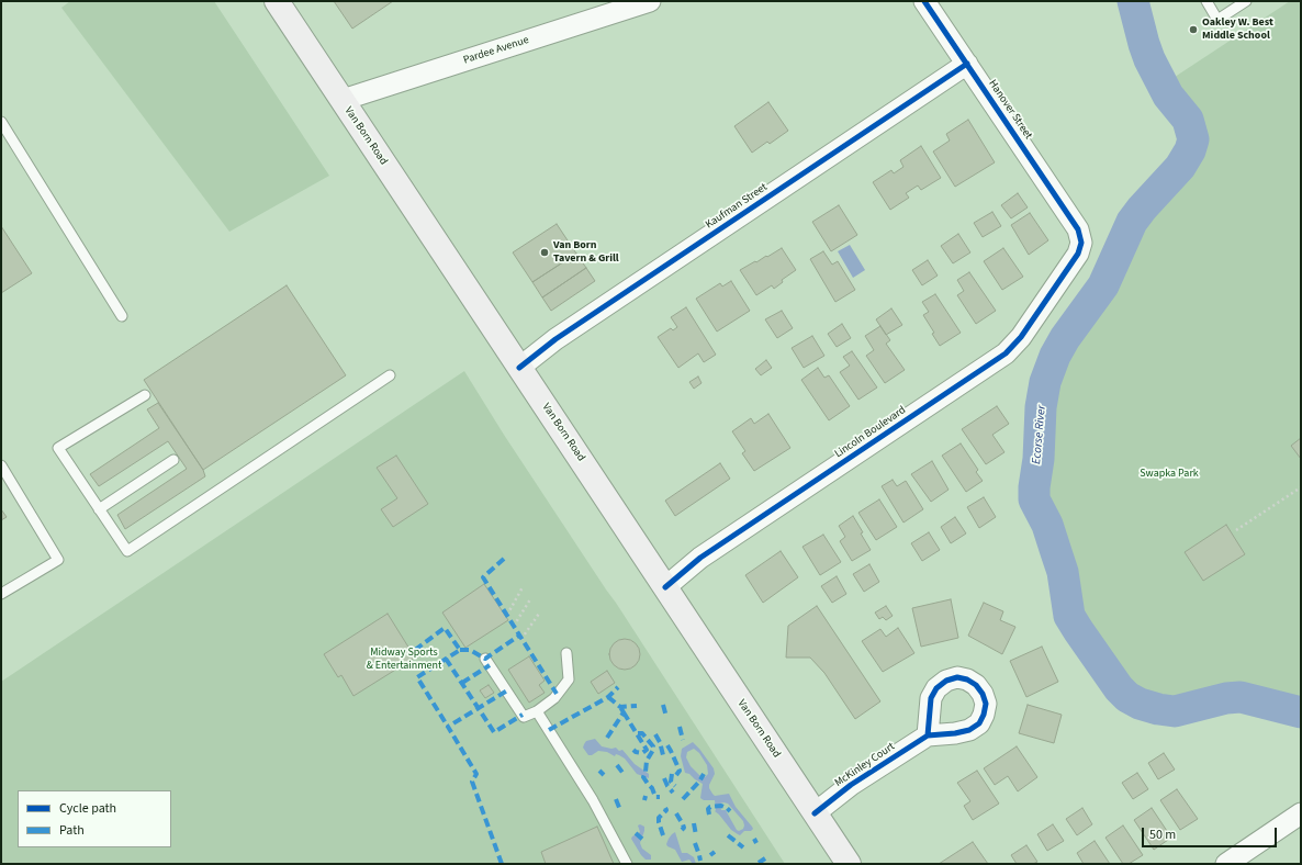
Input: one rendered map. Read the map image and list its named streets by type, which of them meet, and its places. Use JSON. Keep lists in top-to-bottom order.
{
  "streets": {
    "main road": ["Van Born Road"],
    "street": [
      "Pardee Avenue",
      "Hanover Street",
      "Kaufman Street",
      "Lincoln Boulevard",
      "McKinley Court"
    ]
  },
  "crossings": [
    ["Pardee Avenue", "Van Born Road"],
    ["Hanover Street", "Kaufman Street"],
    ["Hanover Street", "Lincoln Boulevard"],
    ["Van Born Road", "Kaufman Street"],
    ["Van Born Road", "Lincoln Boulevard"],
    ["Van Born Road", "McKinley Court"]
  ],
  "water": ["Ecorse River"],
  "parks": ["Swapka Park", "Midway Sports & Entertainment"],
  "places": ["Oakley W. Best Middle School", "Van Born Tavern & Grill"],
  "legend": ["Cycle path", "Path"],
  "scale_bar": "50 m"
}
